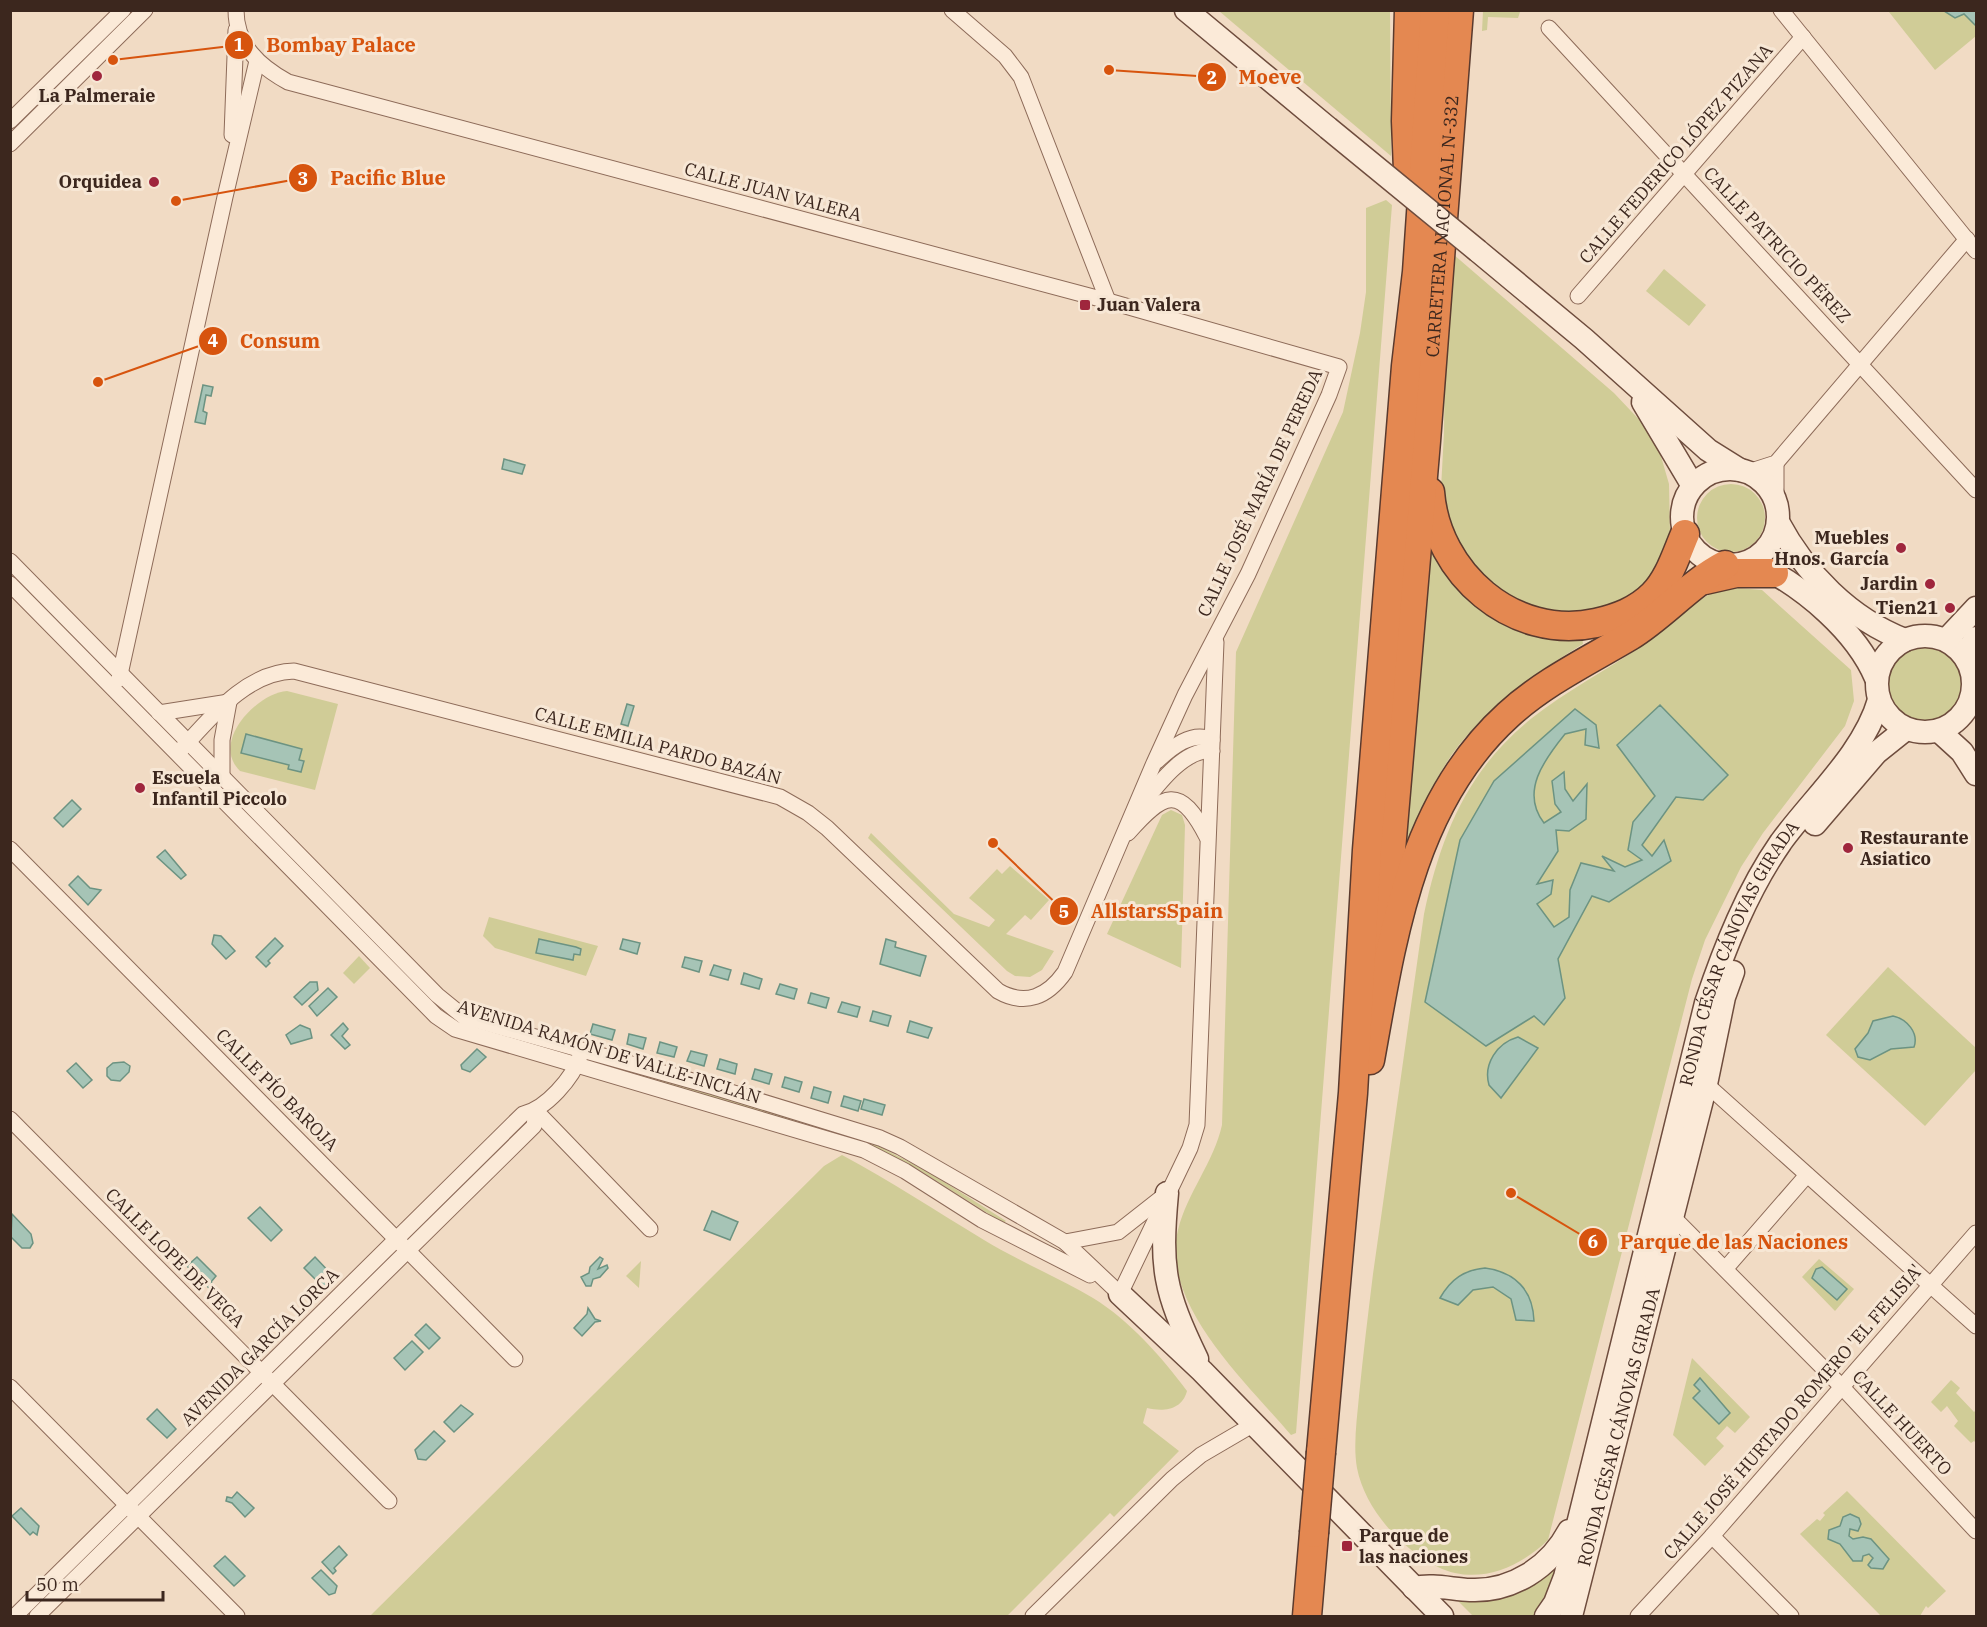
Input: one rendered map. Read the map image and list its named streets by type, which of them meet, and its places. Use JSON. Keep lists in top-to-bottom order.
{
  "streets": {
    "highway": ["CARRETERA NACIONAL N-332"],
    "street": [
      "CALLE FEDERICO LÓPEZ PIZANA",
      "CALLE JUAN VALERA",
      "CALLE PATRICIO PÉREZ",
      "CALLE JOSÉ MARÍA DE PEREDA",
      "CALLE EMILIA PARDO BAZÁN",
      "RONDA CÉSAR CÁNOVAS GIRADA",
      "AVENIDA RAMÓN DE VALLE-INCLÁN",
      "CALLE PÍO BAROJA",
      "CALLE LOPE DE VEGA",
      "AVENIDA GARCÍA LORCA",
      "CALLE JOSÉ HURTADO ROMERO 'EL FELISIA'",
      "CALLE HUERTO"
    ]
  },
  "crossings": [
    ["CALLE FEDERICO LÓPEZ PIZANA", "CALLE PATRICIO PÉREZ"],
    ["CALLE JUAN VALERA", "CALLE JOSÉ MARÍA DE PEREDA"],
    ["CALLE JOSÉ MARÍA DE PEREDA", "CALLE EMILIA PARDO BAZÁN"],
    ["CALLE JOSÉ MARÍA DE PEREDA", "AVENIDA RAMÓN DE VALLE-INCLÁN"],
    ["CALLE EMILIA PARDO BAZÁN", "AVENIDA RAMÓN DE VALLE-INCLÁN"],
    ["RONDA CÉSAR CÁNOVAS GIRADA", "CALLE HUERTO"],
    ["AVENIDA RAMÓN DE VALLE-INCLÁN", "AVENIDA GARCÍA LORCA"],
    ["CALLE PÍO BAROJA", "AVENIDA GARCÍA LORCA"],
    ["CALLE LOPE DE VEGA", "AVENIDA GARCÍA LORCA"],
    ["CALLE JOSÉ HURTADO ROMERO 'EL FELISIA'", "CALLE HUERTO"]
  ],
  "places": {
    "other": [
      "Bombay Palace",
      "Moeve",
      "La Palmeraie",
      "Orquidea",
      "Pacific Blue",
      "Consum",
      "Muebles Hnos. García",
      "Jardin",
      "Tien21",
      "Escuela Infantil Piccolo",
      "AllstarsSpain",
      "Restaurante Asiatico",
      "Parque de las Naciones"
    ],
    "transit": ["Juan Valera", "Parque de las naciones"]
  },
  "scale_bar": "50 m"
}
